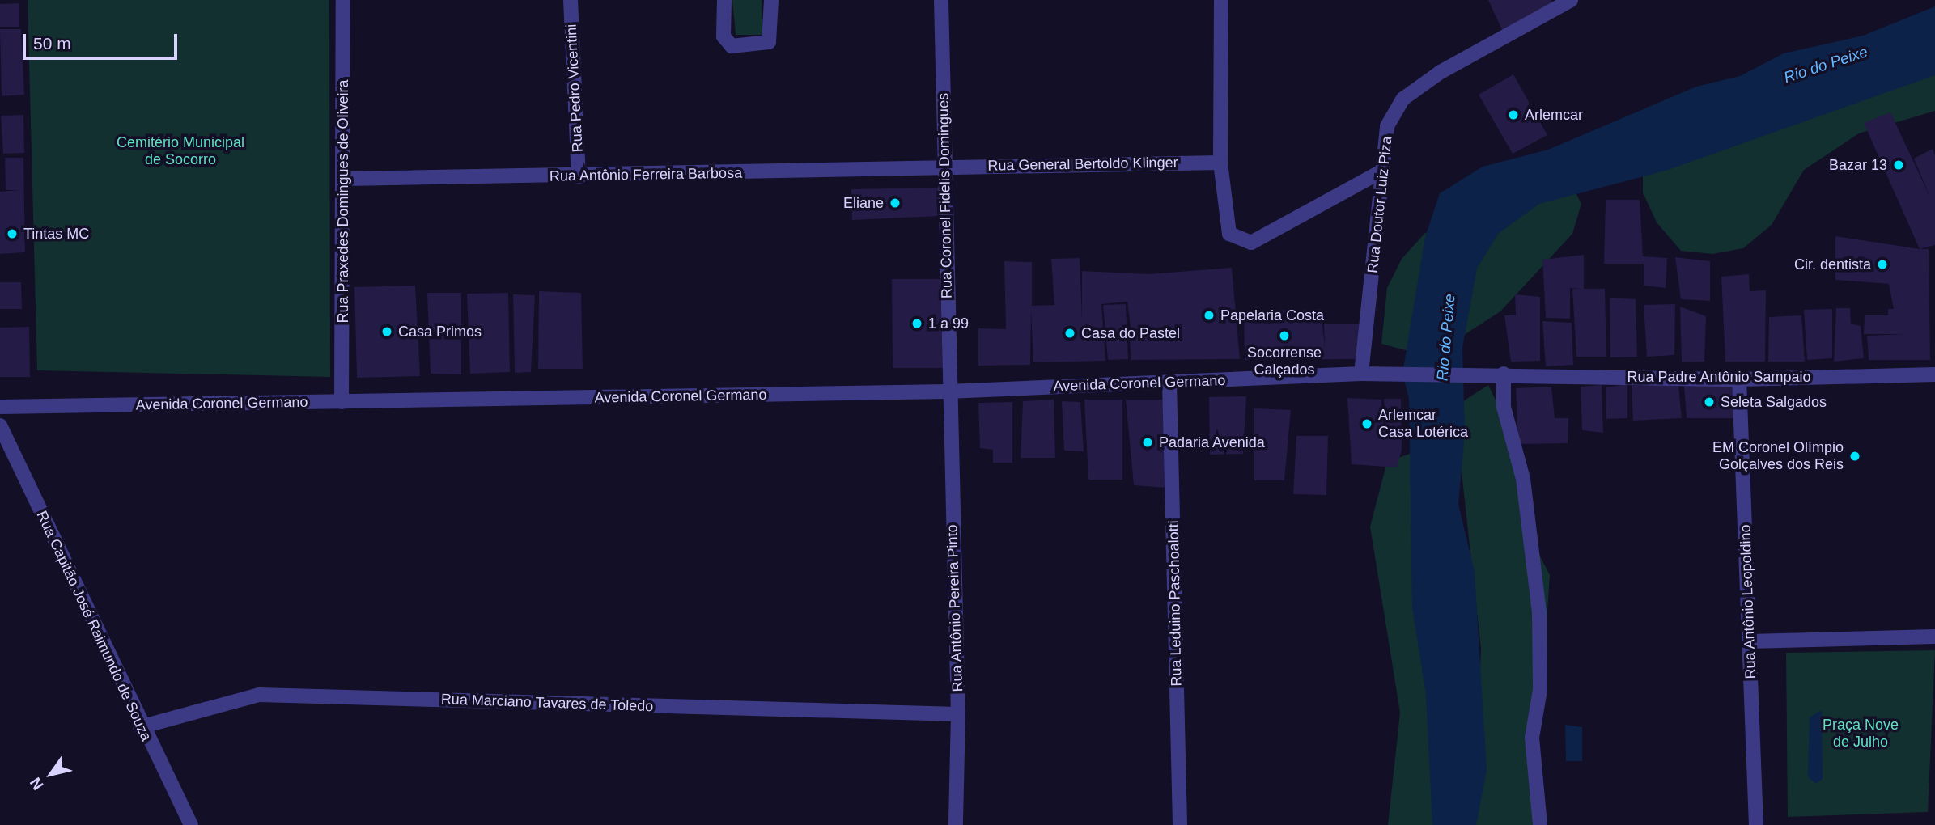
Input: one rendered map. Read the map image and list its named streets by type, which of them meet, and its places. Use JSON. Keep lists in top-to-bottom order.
{
  "streets": {
    "street": [
      "Rua Pedro Vicentini",
      "Rua General Bertoldo Klinger",
      "Rua Antônio Ferreira Barbosa",
      "Rua Coronel Fidelis Domingues",
      "Rua Praxedes Domingues de Oliveira",
      "Rua Doutor Luiz Piza",
      "Rua Padre Antônio Sampaio",
      "Avenida Coronel Germano",
      "Rua Antônio Leopoldino",
      "Rua Leduino Paschoalotti",
      "Rua Antônio Pereira Pinto",
      "Rua Capitão José Raimundo de Souza",
      "Rua Marciano Tavares de Toledo"
    ]
  },
  "crossings": [
    ["Rua Pedro Vicentini", "Rua Antônio Ferreira Barbosa"],
    ["Rua General Bertoldo Klinger", "Rua Antônio Ferreira Barbosa"],
    ["Rua General Bertoldo Klinger", "Rua Coronel Fidelis Domingues"],
    ["Rua Antônio Ferreira Barbosa", "Rua Coronel Fidelis Domingues"],
    ["Rua Antônio Ferreira Barbosa", "Rua Praxedes Domingues de Oliveira"],
    ["Rua Coronel Fidelis Domingues", "Avenida Coronel Germano"],
    ["Rua Coronel Fidelis Domingues", "Rua Antônio Pereira Pinto"],
    ["Rua Praxedes Domingues de Oliveira", "Avenida Coronel Germano"],
    ["Rua Doutor Luiz Piza", "Avenida Coronel Germano"],
    ["Rua Padre Antônio Sampaio", "Avenida Coronel Germano"],
    ["Rua Padre Antônio Sampaio", "Rua Antônio Leopoldino"],
    ["Avenida Coronel Germano", "Rua Leduino Paschoalotti"],
    ["Avenida Coronel Germano", "Rua Antônio Pereira Pinto"],
    ["Rua Antônio Pereira Pinto", "Rua Marciano Tavares de Toledo"],
    ["Rua Capitão José Raimundo de Souza", "Rua Marciano Tavares de Toledo"]
  ],
  "water": ["Rio do Peixe"],
  "parks": ["Cemitério Municipal de Socorro", "Praça Nove de Julho"],
  "places": [
    "Arlemcar",
    "Bazar 13",
    "Eliane",
    "Tintas MC",
    "Cir. dentista",
    "Papelaria Costa",
    "1 a 99",
    "Casa Primos",
    "Casa do Pastel",
    "Socorrense Calçados",
    "Seleta Salgados",
    "Arlemcar Casa Lotérica",
    "Padaria Avenida",
    "EM Coronel Olímpio Golçalves dos Reis"
  ],
  "scale_bar": "50 m",
  "north": "bottom left"
}
